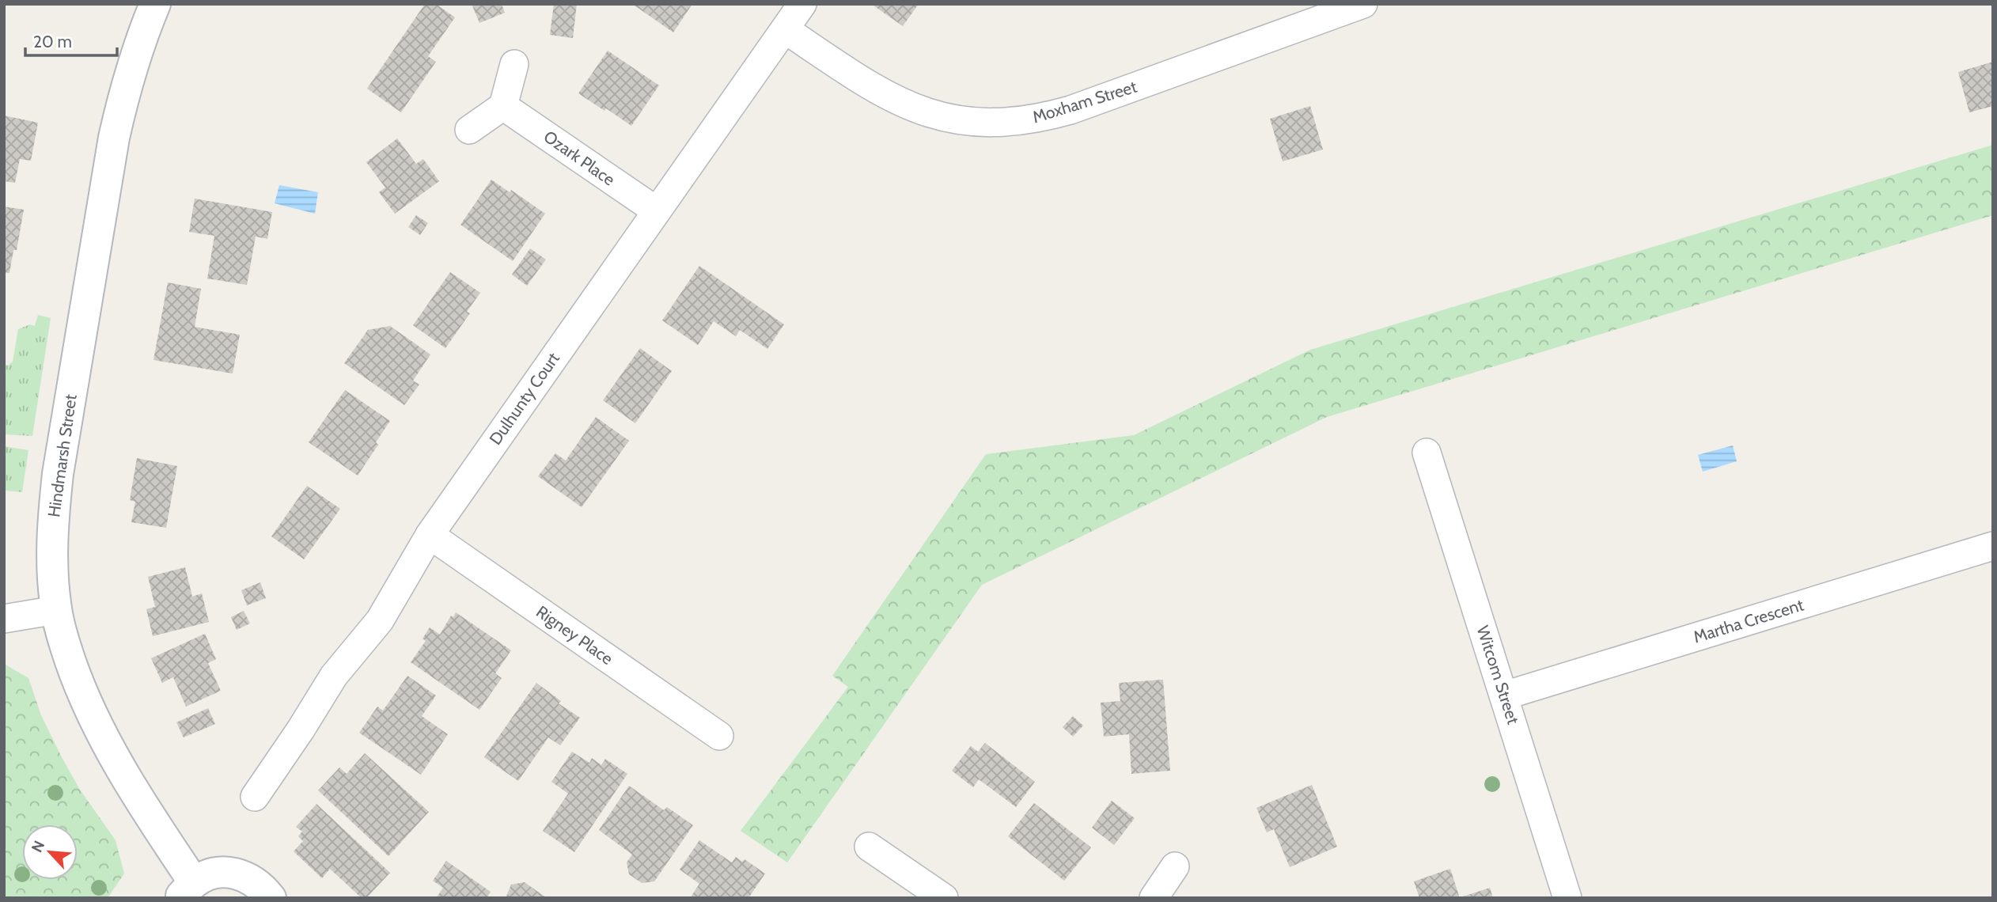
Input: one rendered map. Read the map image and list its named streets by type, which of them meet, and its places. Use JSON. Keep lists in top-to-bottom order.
{
  "streets": {
    "street": [
      "Moxham Street",
      "Ozark Place",
      "Dulhunty Court",
      "Hindmarsh Street",
      "Martha Crescent",
      "Rigney Place",
      "Witcom Street"
    ]
  },
  "crossings": [
    ["Moxham Street", "Dulhunty Court"],
    ["Ozark Place", "Dulhunty Court"],
    ["Dulhunty Court", "Rigney Place"],
    ["Martha Crescent", "Witcom Street"]
  ],
  "scale_bar": "20 m",
  "north": "top left"
}
